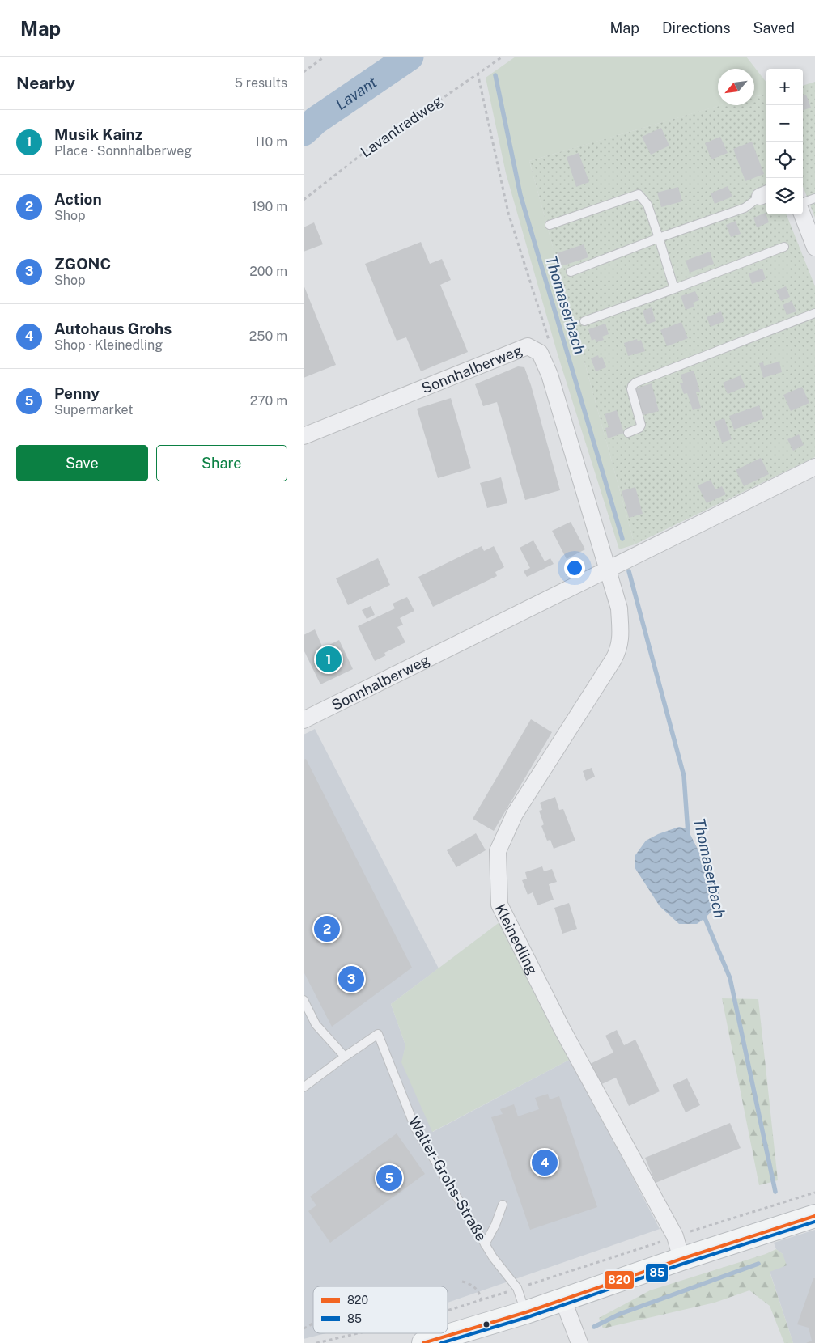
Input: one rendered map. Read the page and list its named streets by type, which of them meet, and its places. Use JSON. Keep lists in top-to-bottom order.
{
  "streets": {
    "street": ["Sonnhalberweg", "Kleinedling"],
    "lane": ["Walter-Grohs-Straße"],
    "path": ["Lavantradweg"]
  },
  "crossings": [
    ["Sonnhalberweg", "Kleinedling"]
  ],
  "water": ["Lavant", "Thomaserbach"],
  "lines": ["transit line 820", "transit line 85"],
  "legend": ["820", "85"],
  "north": "bottom left",
  "page": {
    "header": "Map",
    "nav": ["Map", "Directions", "Saved"],
    "heading": ["Nearby", "5 results"],
    "map_buttons": ["+", "−"],
    "list": [
      {
        "mark": "1",
        "name": "Musik Kainz",
        "note": "Place · Sonnhalberweg",
        "value": "110 m"
      },
      {
        "mark": "2",
        "name": "Action",
        "note": "Shop",
        "value": "190 m"
      },
      {
        "mark": "3",
        "name": "ZGONC",
        "note": "Shop",
        "value": "200 m"
      },
      {
        "mark": "4",
        "name": "Autohaus Grohs",
        "note": "Shop · Kleinedling",
        "value": "250 m"
      },
      {
        "mark": "5",
        "name": "Penny",
        "note": "Supermarket",
        "value": "270 m"
      }
    ],
    "buttons": ["Save", "Share"],
    "pins": [
      "1",
      "2",
      "3",
      "4",
      "5"
    ]
  }
}
